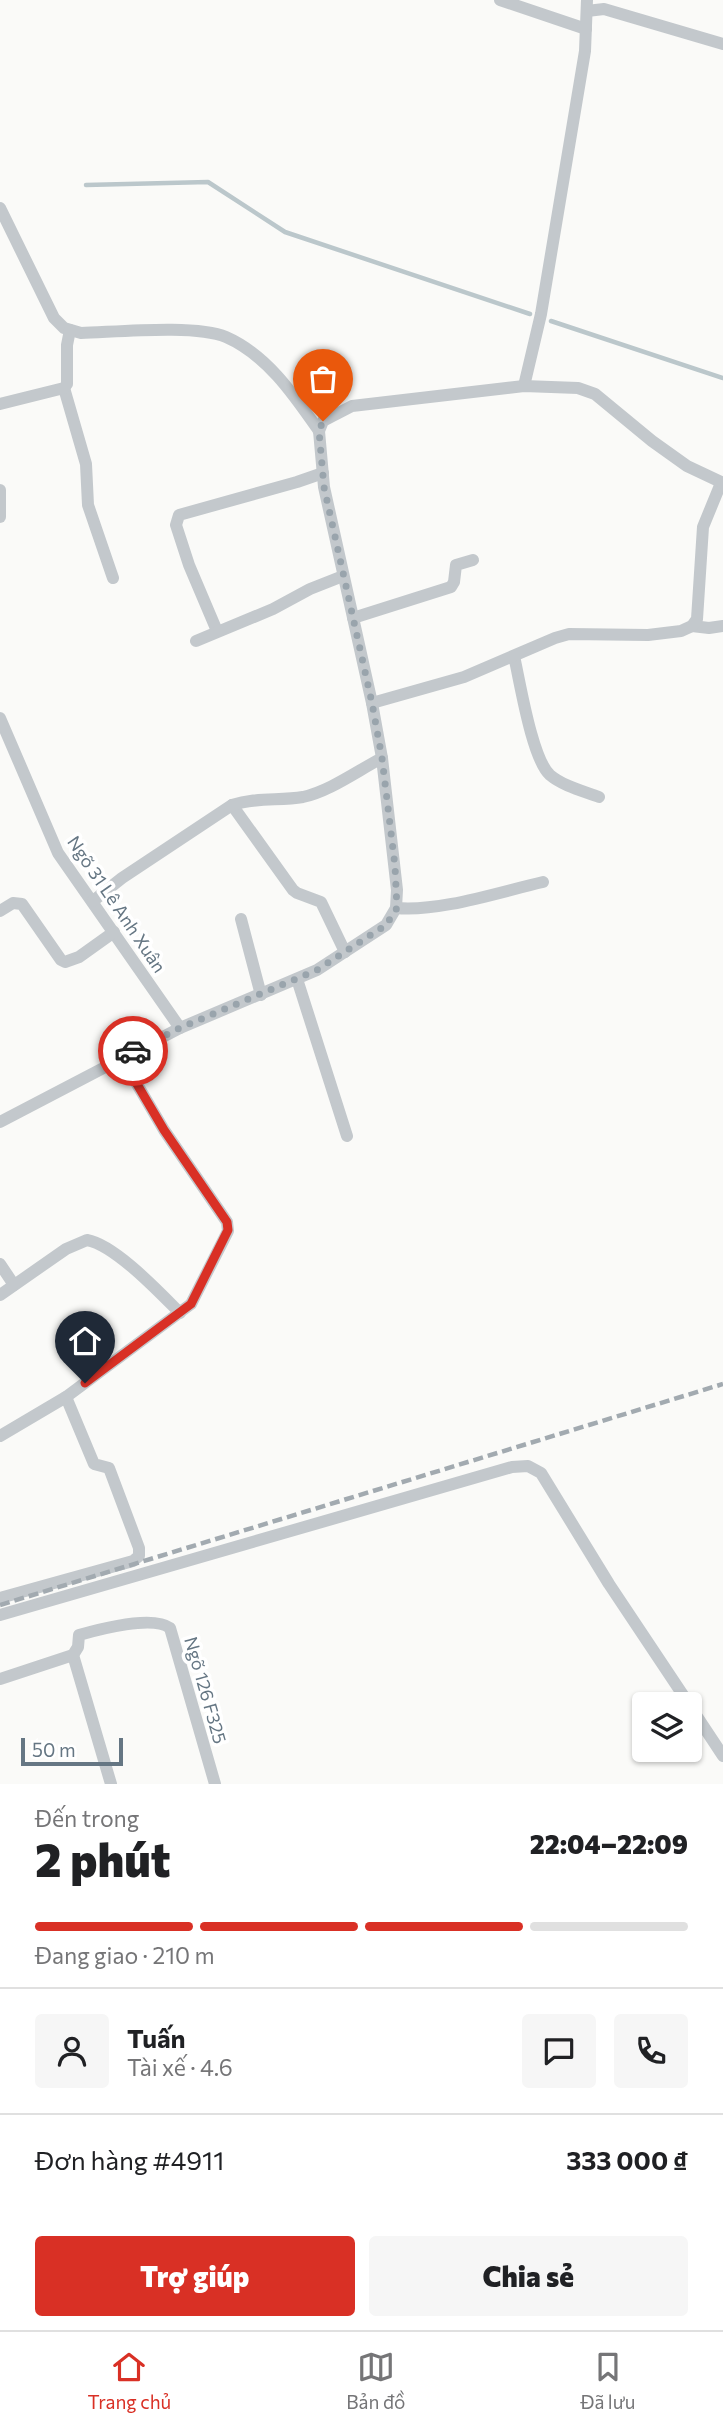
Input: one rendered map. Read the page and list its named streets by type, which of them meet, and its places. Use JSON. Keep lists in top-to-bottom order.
{
  "streets": {
    "street": ["Ngõ 31 Lê Anh Xuân", "Ngõ 126 F325"]
  },
  "scale_bar": "50 m",
  "page": {
    "scale": "50 m",
    "heading": ["2 phút", "Đến trong", "22:04–22:09"],
    "panel": [
      "Tuấn",
      "Tài xế · 4.6",
      "Đơn hàng #4911",
      "333 000 ₫"
    ],
    "bar": "Đang giao · 210 m",
    "buttons": ["Trợ giúp", "Chia sẻ"],
    "tabs": ["Trang chủ", "Bản đồ", "Đã lưu"]
  }
}
